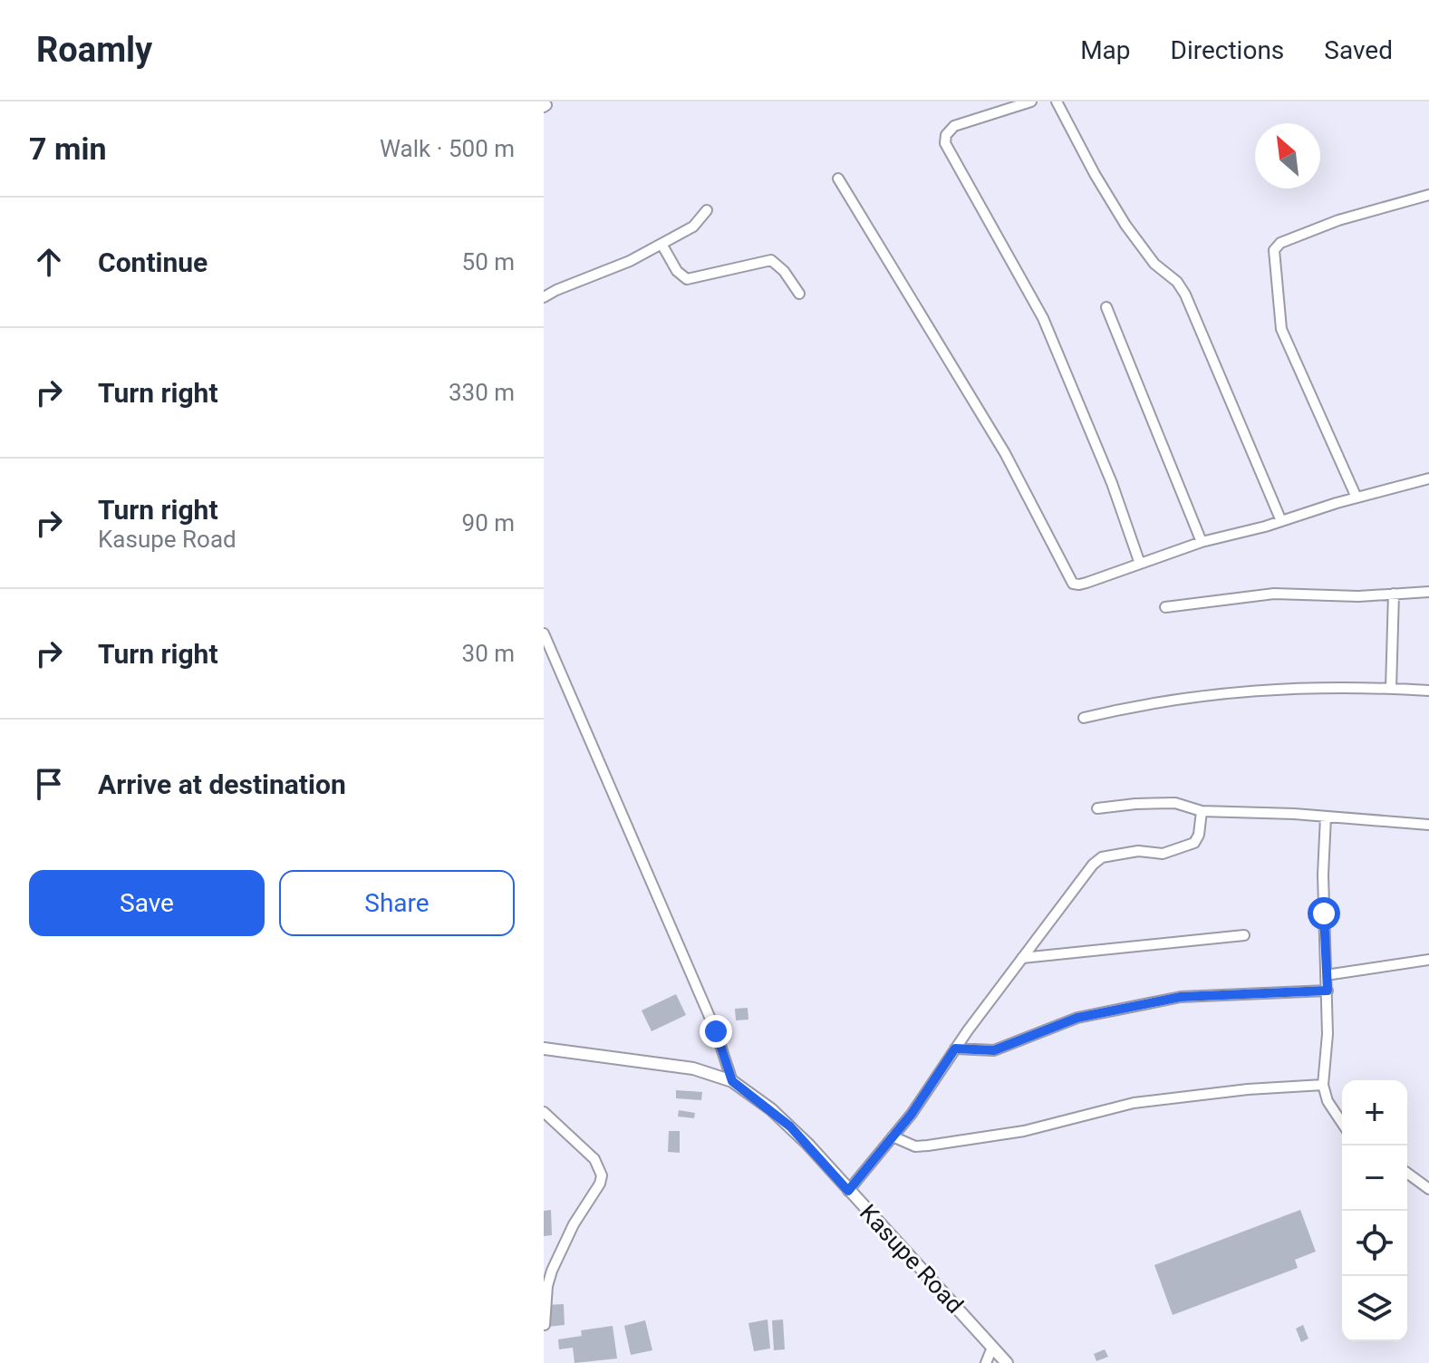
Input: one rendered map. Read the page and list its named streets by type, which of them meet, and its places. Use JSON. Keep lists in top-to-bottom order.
{
  "streets": {
    "street": ["Kasupe Road"]
  },
  "north": "top left",
  "page": {
    "header": "Roamly",
    "nav": ["Map", "Directions", "Saved"],
    "heading": ["7 min", "Walk · 500 m"],
    "list": [
      ["Continue", "50 m"],
      ["Turn right", "330 m"],
      ["Turn right", "Kasupe Road", "90 m"],
      ["Turn right", "30 m"],
      "Arrive at destination"
    ],
    "buttons": ["Save", "Share"],
    "map_buttons": ["+", "−"]
  }
}
